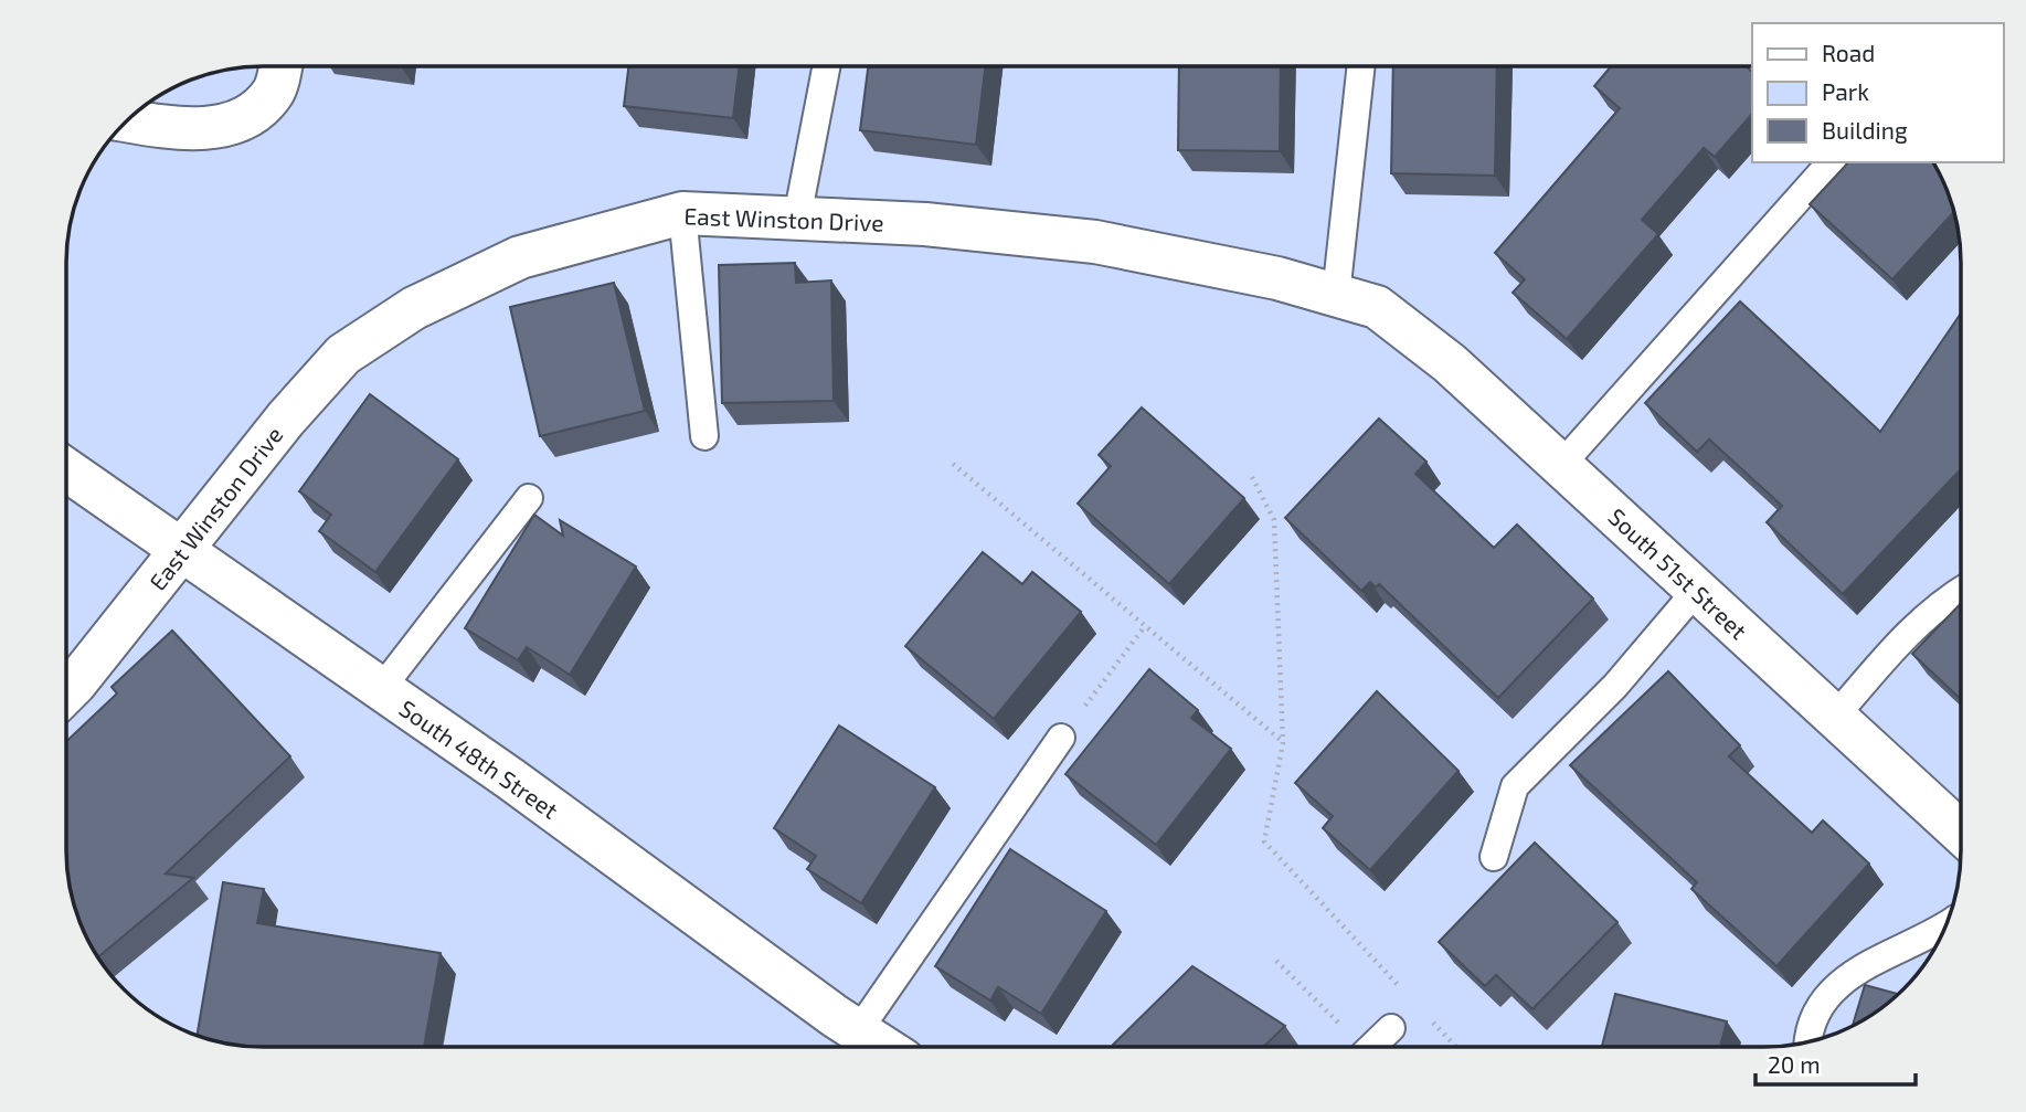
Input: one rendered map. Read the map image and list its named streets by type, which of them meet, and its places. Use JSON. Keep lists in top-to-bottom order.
{
  "streets": {
    "street": ["East Winston Drive", "South 51st Street", "South 48th Street"]
  },
  "crossings": [
    ["East Winston Drive", "South 51st Street"],
    ["East Winston Drive", "South 48th Street"]
  ],
  "legend": ["Road", "Park", "Building"],
  "scale_bar": "20 m"
}
